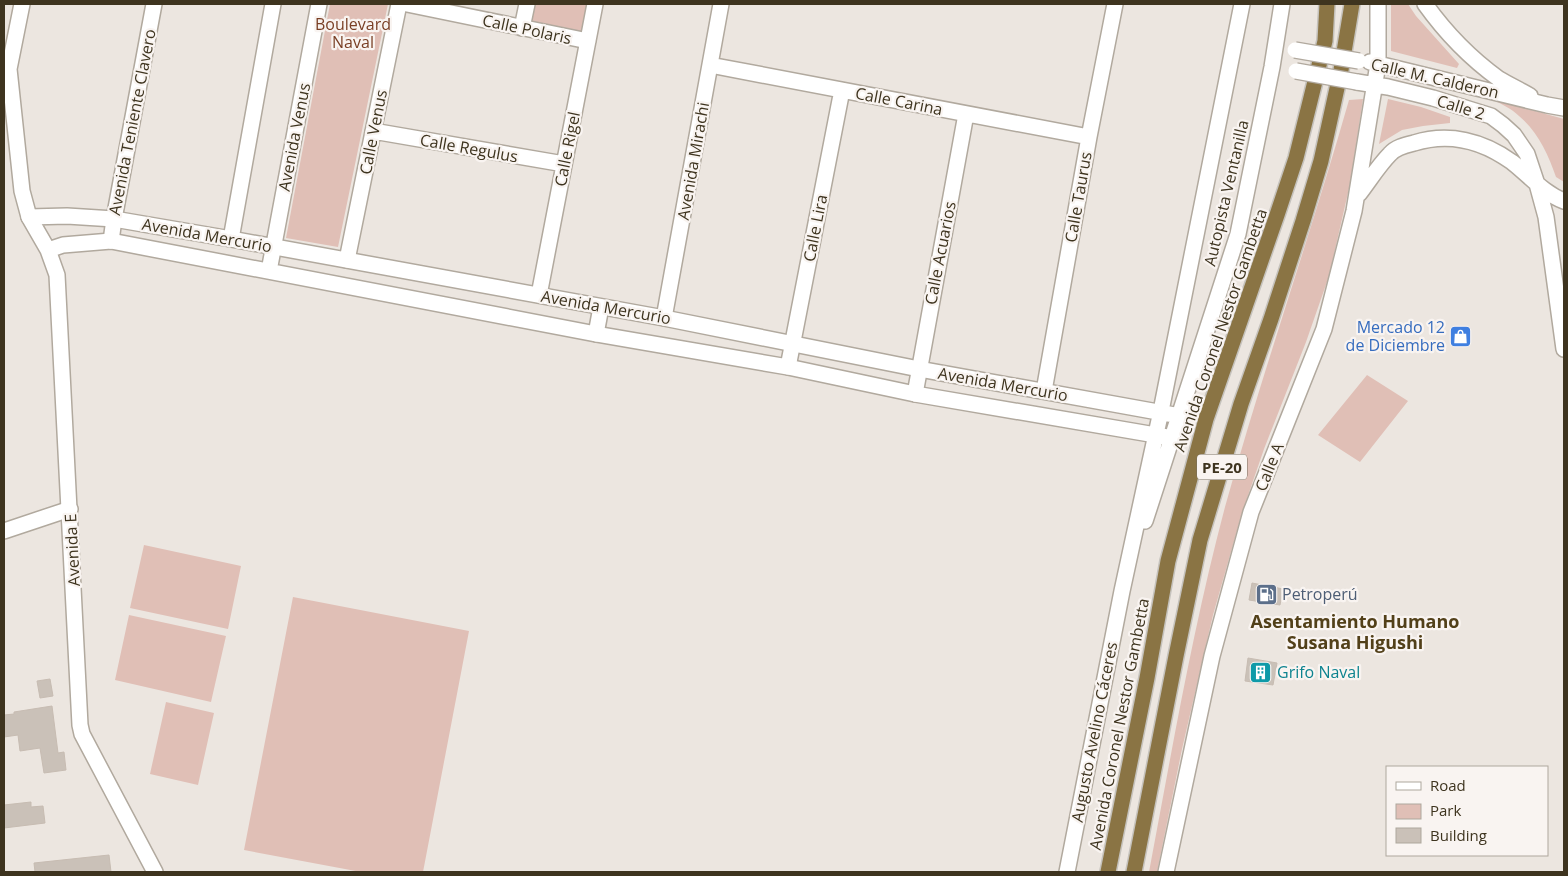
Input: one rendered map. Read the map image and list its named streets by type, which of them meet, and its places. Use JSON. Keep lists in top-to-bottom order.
{
  "streets": {
    "highway": ["Avenida Coronel Nestor Gambetta", "PE-20"],
    "street": [
      "Calle Polaris",
      "Calle M. Calderon",
      "Calle Carina",
      "Calle 2",
      "Avenida Teniente Clavero",
      "Calle Venus",
      "Avenida Venus",
      "Calle Regulus",
      "Calle Rigel",
      "Avenida Mirachi",
      "Autopista Ventanilla",
      "Calle Taurus",
      "Calle Lira",
      "Avenida Mercurio",
      "Calle Acuarios",
      "Calle A",
      "Avenida E",
      "Augusto Avelino Cáceres"
    ]
  },
  "crossings": [
    ["Calle Polaris", "Calle Rigel"],
    ["Calle M. Calderon", "Autopista Ventanilla"],
    ["Calle M. Calderon", "Calle A"],
    ["Calle Carina", "Avenida Mirachi"],
    ["Calle Carina", "Calle Taurus"],
    ["Calle Carina", "Calle Lira"],
    ["Calle Carina", "Calle Acuarios"],
    ["Calle 2", "Autopista Ventanilla"],
    ["Calle 2", "Calle A"],
    ["Avenida Teniente Clavero", "Avenida Mercurio"],
    ["Calle Venus", "Calle Regulus"],
    ["Calle Venus", "Avenida Mercurio"],
    ["Avenida Venus", "Avenida Mercurio"],
    ["Calle Regulus", "Calle Rigel"],
    ["Calle Rigel", "Avenida Mercurio"],
    ["Avenida Mirachi", "Avenida Mercurio"],
    ["Autopista Ventanilla", "Avenida Mercurio"],
    ["Autopista Ventanilla", "Augusto Avelino Cáceres"],
    ["Calle Taurus", "Avenida Mercurio"],
    ["Calle Lira", "Avenida Mercurio"],
    ["Avenida Mercurio", "Calle Acuarios"],
    ["Avenida Mercurio", "Avenida E"],
    ["Avenida Mercurio", "Augusto Avelino Cáceres"]
  ],
  "districts": ["Asentamiento Humano Susana Higushi"],
  "parks": ["Boulevard Naval"],
  "places": {
    "shop": ["Mercado 12 de Diciembre"],
    "fuel station": ["Petroperú"],
    "building": ["Grifo Naval"]
  },
  "legend": ["Road", "Park", "Building"]
}
